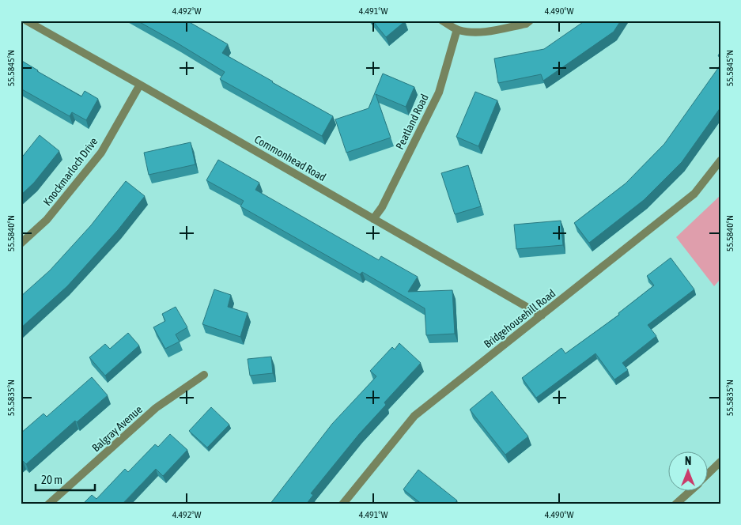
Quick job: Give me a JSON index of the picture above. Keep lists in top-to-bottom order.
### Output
{
  "streets": {
    "street": [
      "Peatland Road",
      "Commonhead Road",
      "Knockmarloch Drive",
      "Bridgehousehill Road",
      "Balgray Avenue"
    ]
  },
  "crossings": [
    ["Peatland Road", "Commonhead Road"],
    ["Commonhead Road", "Knockmarloch Drive"],
    ["Commonhead Road", "Bridgehousehill Road"]
  ],
  "scale_bar": "20 m",
  "north": "top",
  "coordinates": [
    "4.492°W",
    "4.491°W",
    "4.490°W",
    "55.5845°N",
    "55.5840°N",
    "55.5835°N"
  ]
}
